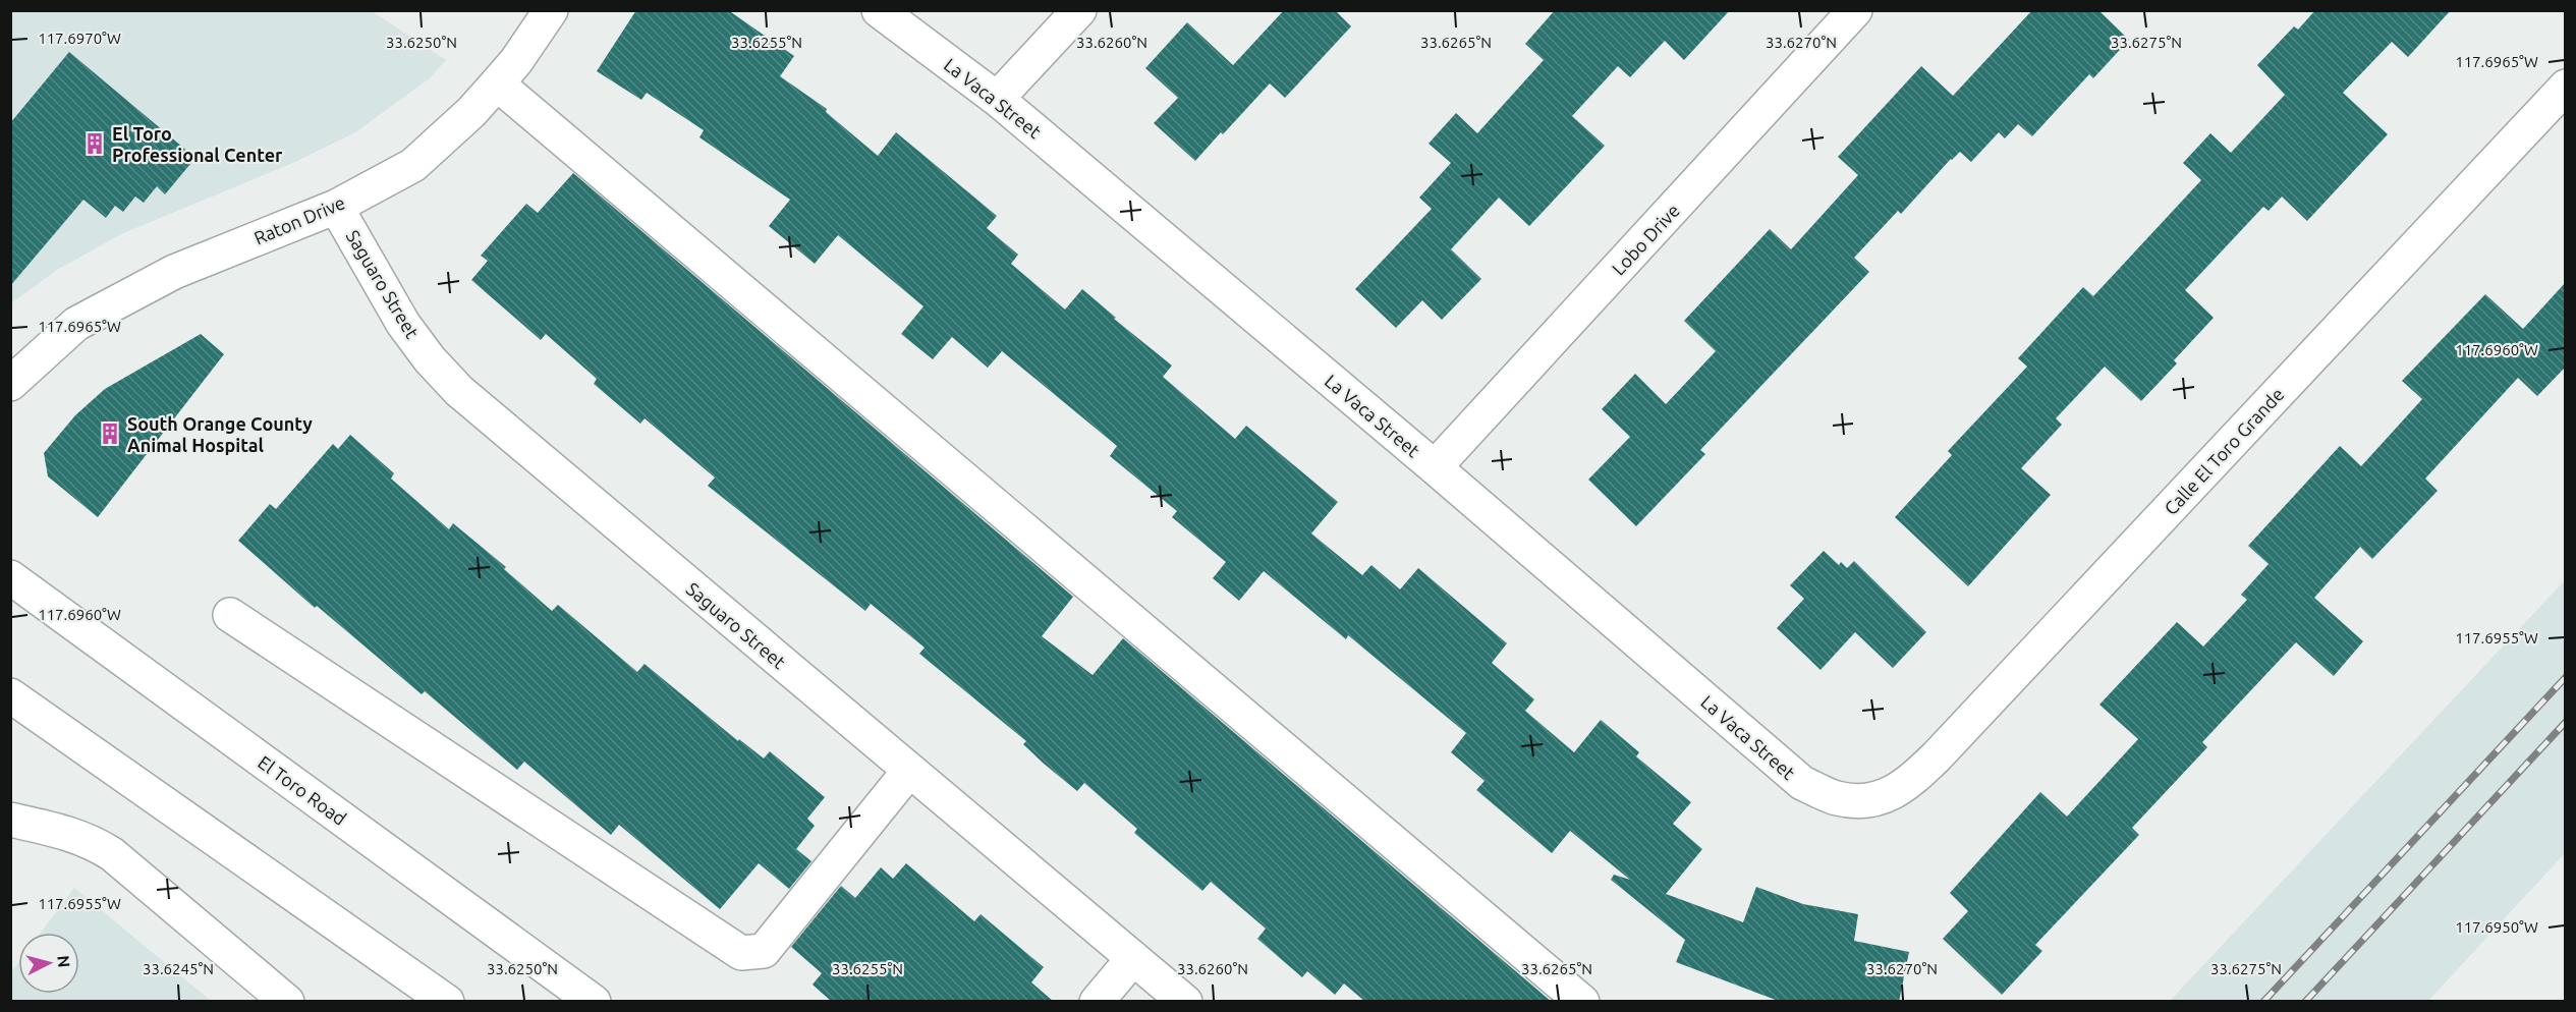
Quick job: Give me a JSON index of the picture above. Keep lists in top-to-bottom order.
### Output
{
  "streets": {
    "street": [
      "La Vaca Street",
      "Raton Drive",
      "Lobo Drive",
      "Saguaro Street",
      "Calle El Toro Grande",
      "El Toro Road"
    ]
  },
  "crossings": [
    ["La Vaca Street", "Lobo Drive"],
    ["La Vaca Street", "Calle El Toro Grande"],
    ["Raton Drive", "Saguaro Street"]
  ],
  "places": {
    "building": ["El Toro Professional Center", "South Orange County Animal Hospital"]
  },
  "north": "right",
  "coordinates": [
    "117.6970°W",
    "33.6250°N",
    "33.6255°N",
    "33.6260°N",
    "33.6265°N",
    "33.6270°N",
    "33.6275°N",
    "117.6965°W",
    "117.6960°W",
    "117.6955°W",
    "117.6950°W",
    "33.6245°N"
  ]
}
